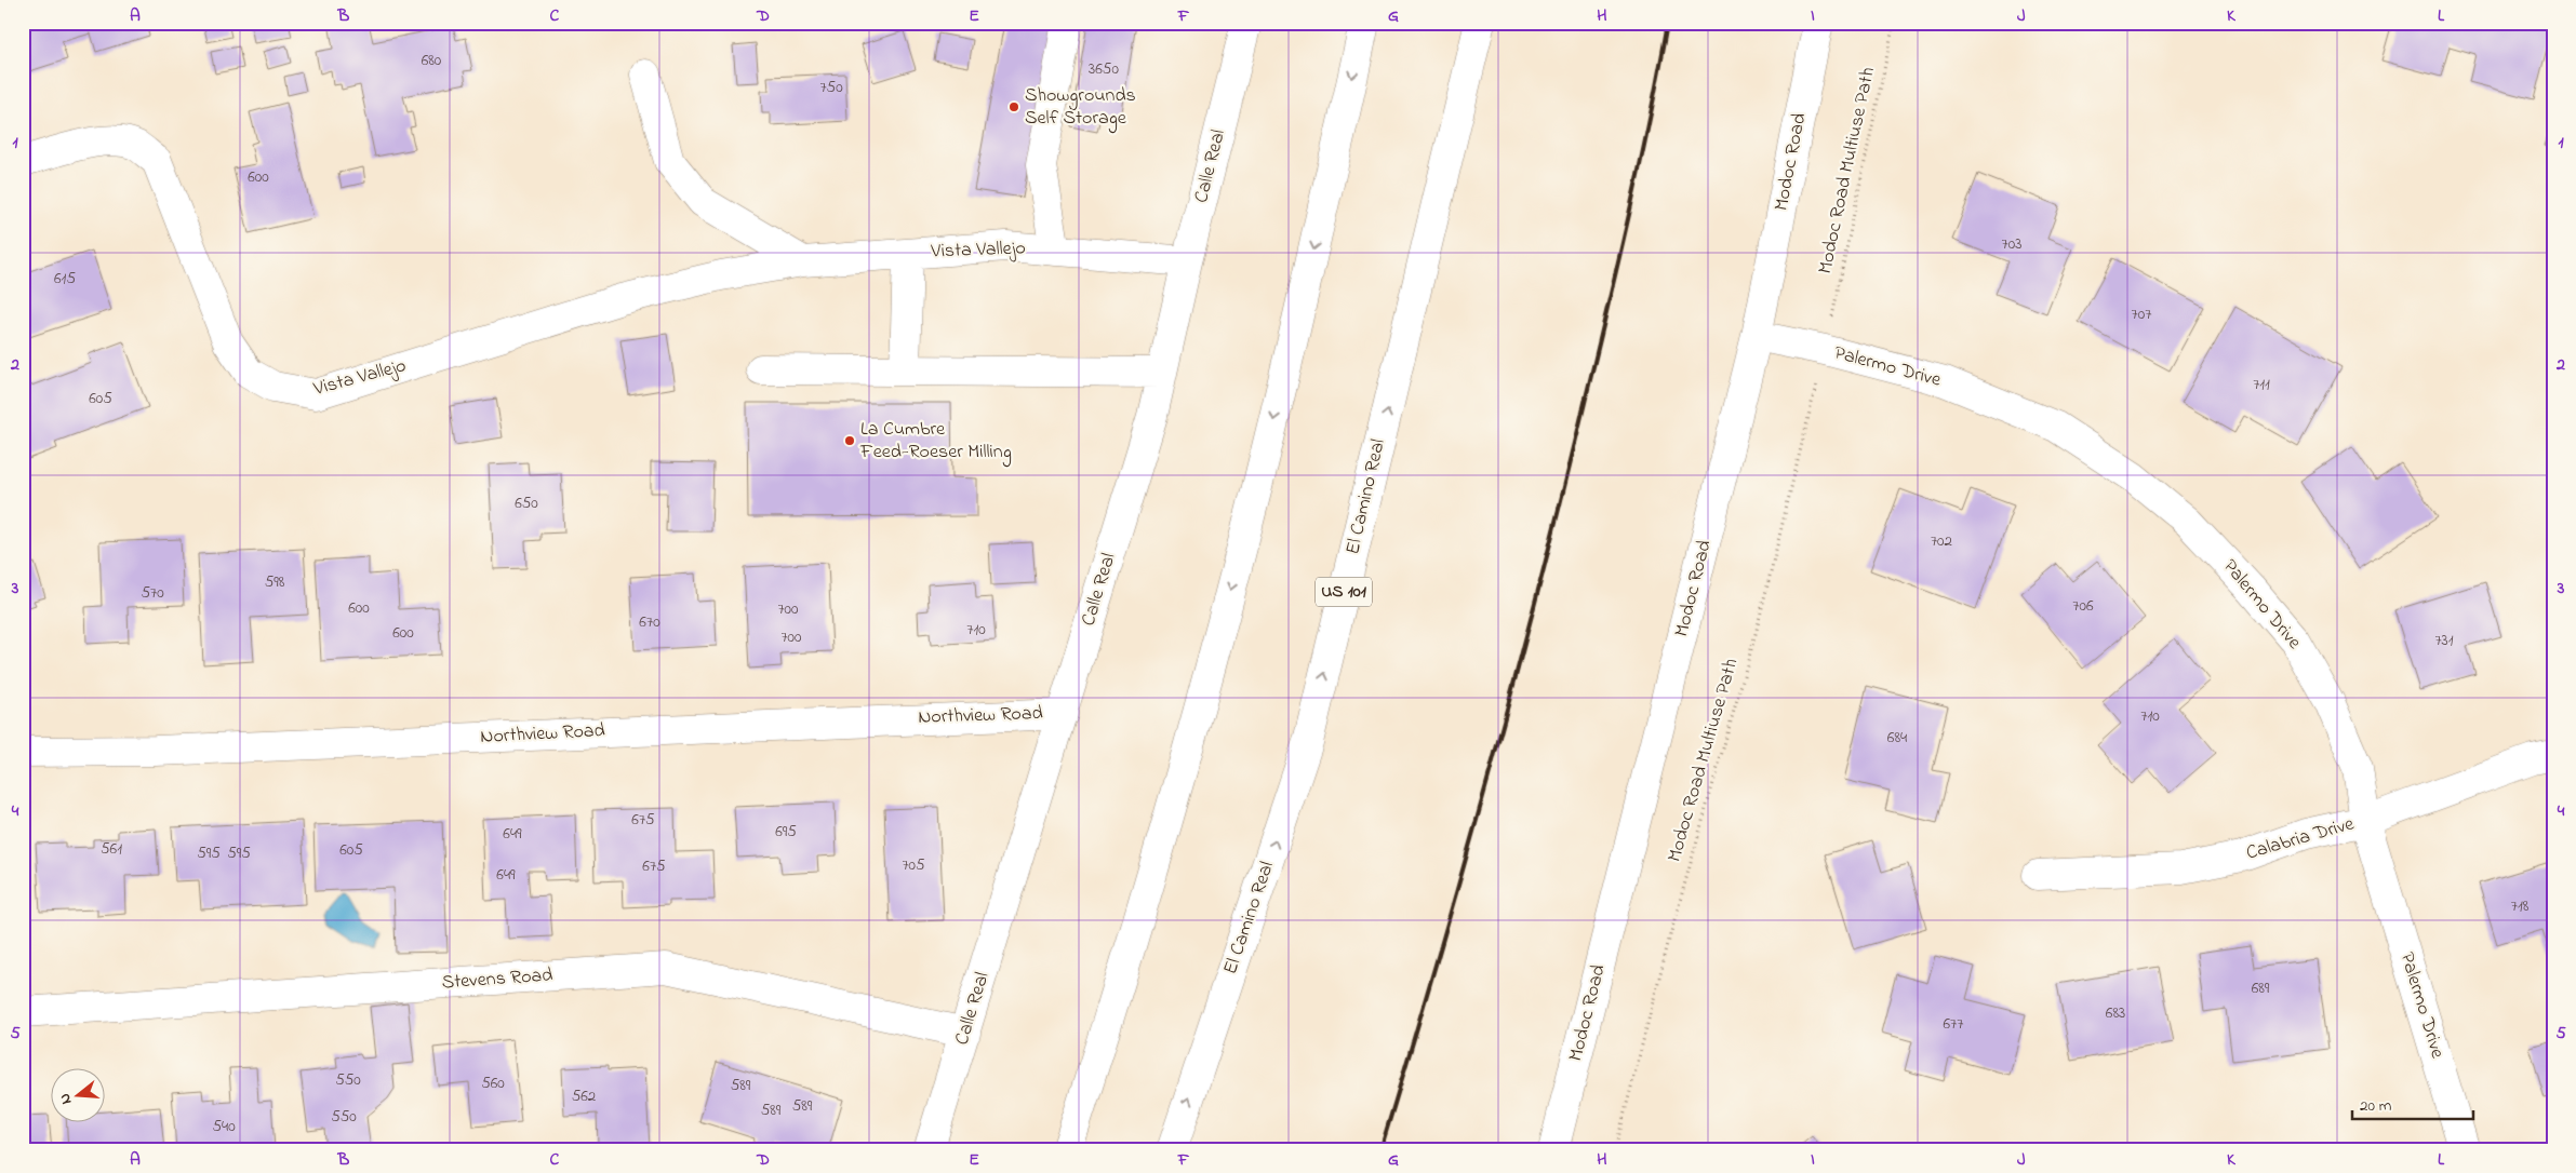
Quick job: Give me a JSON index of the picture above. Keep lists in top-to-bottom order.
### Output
{
  "streets": {
    "main road": [
      "Modoc Road",
      "Calle Real",
      "Vista Vallejo",
      "Palermo Drive",
      "El Camino Real",
      "US 101",
      "Northview Road",
      "Calabria Drive",
      "Stevens Road"
    ],
    "path": ["Modoc Road Multiuse Path"]
  },
  "crossings": [
    ["Modoc Road", "Palermo Drive"],
    ["Calle Real", "Vista Vallejo"],
    ["Calle Real", "Northview Road"],
    ["Calle Real", "Stevens Road"],
    ["Palermo Drive", "Calabria Drive"]
  ],
  "places": ["Showgrounds Self Storage", "La Cumbre Feed-Roeser Milling"],
  "house_numbers": [
    "680",
    "3650",
    "750",
    "600",
    "703",
    "615",
    "707",
    "711",
    "605",
    "650",
    "702",
    "598",
    "570",
    "706",
    "600",
    "700",
    "670",
    "710",
    "600",
    "700",
    "731",
    "710",
    "684",
    "675",
    "695",
    "649",
    "561",
    "605",
    "595",
    "595",
    "705",
    "675",
    "649",
    "718",
    "689",
    "683",
    "677",
    "550",
    "560",
    "589",
    "562",
    "589",
    "589",
    "550",
    "540"
  ],
  "scale_bar": "20 m",
  "north": "left",
  "grid": {
    "columns": [
      "A",
      "B",
      "C",
      "D",
      "E",
      "F",
      "G",
      "H",
      "I",
      "J",
      "K",
      "L"
    ],
    "rows": [
      "1",
      "2",
      "3",
      "4",
      "5"
    ]
  }
}
